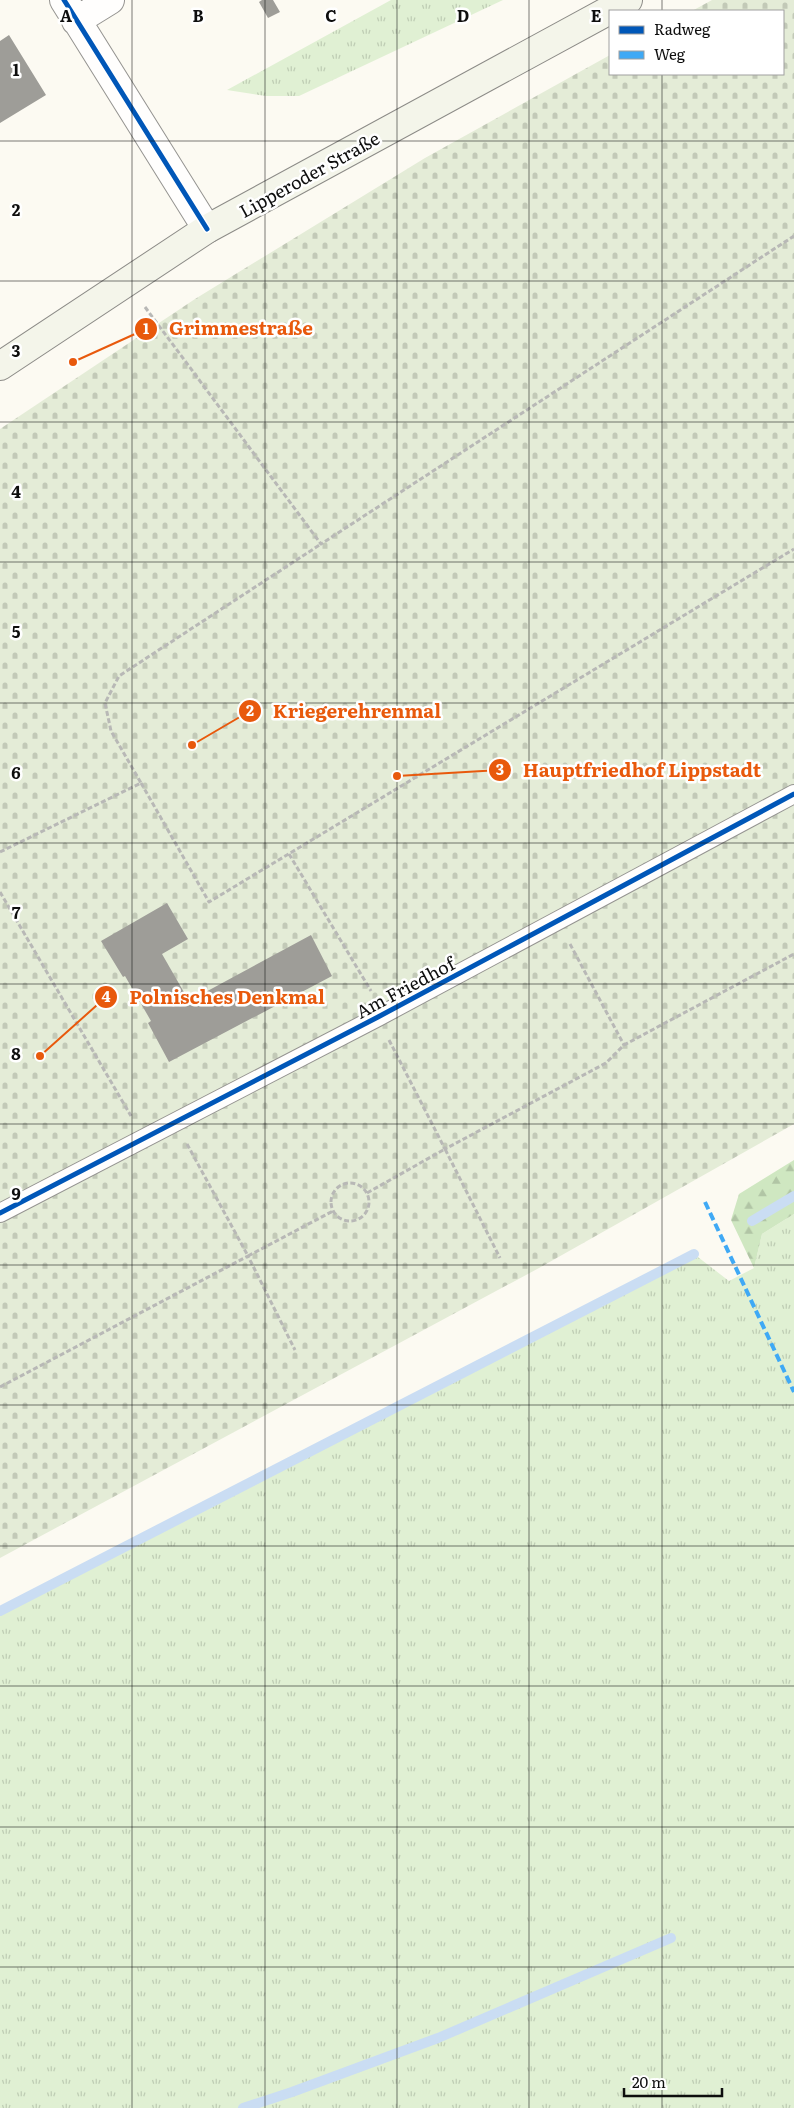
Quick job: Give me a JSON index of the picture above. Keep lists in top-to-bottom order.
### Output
{
  "streets": {
    "main road": ["Lipperoder Straße"],
    "lane": ["Am Friedhof"]
  },
  "places": [
    "Grimmestraße",
    "Kriegerehrenmal",
    "Hauptfriedhof Lippstadt",
    "Polnisches Denkmal"
  ],
  "legend": ["Radweg", "Weg"],
  "scale_bar": "20 m",
  "grid": {
    "columns": [
      "A",
      "B",
      "C",
      "D",
      "E"
    ],
    "rows": [
      "1",
      "2",
      "3",
      "4",
      "5",
      "6",
      "7",
      "8",
      "9"
    ]
  }
}
